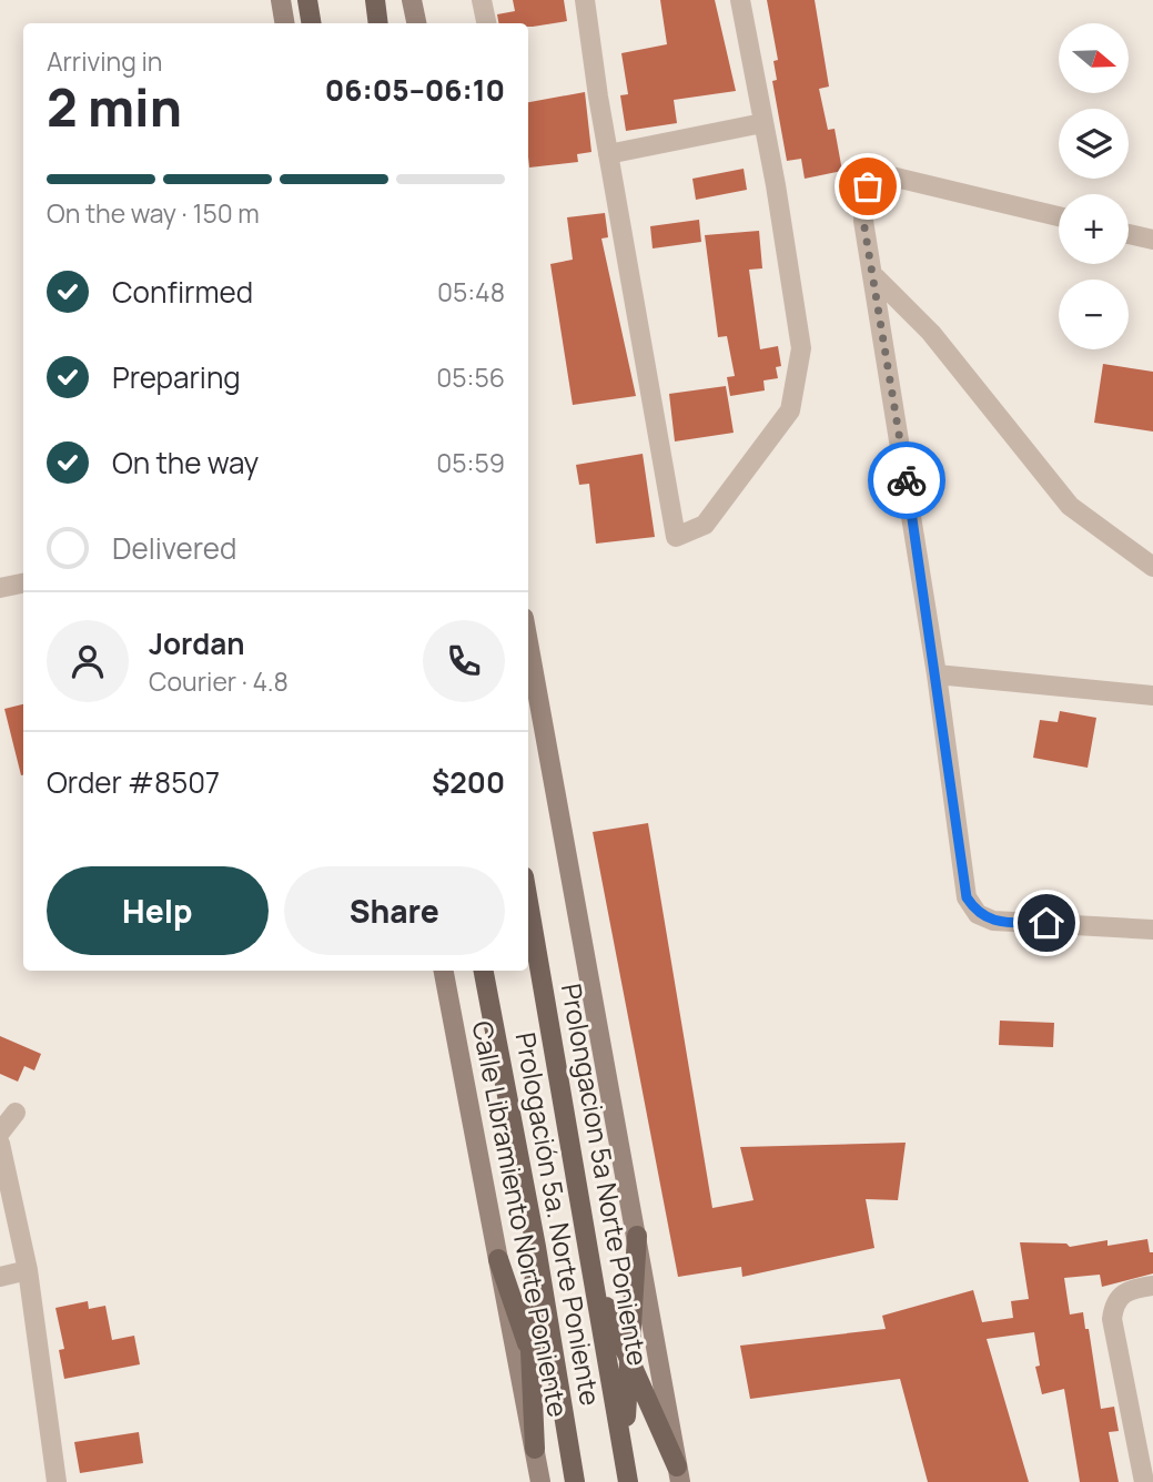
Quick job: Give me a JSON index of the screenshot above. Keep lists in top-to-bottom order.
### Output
{
  "streets": {
    "main road": ["Prolongacion 5a Norte Poniente", "Prologación 5a. Norte Poniente"],
    "street": ["Calle Libramiento Norte Poniente"]
  },
  "north": "right",
  "page": {
    "map_buttons": ["+", "−"],
    "heading": ["2 min", "Arriving in", "06:05–06:10"],
    "panel": [
      "Jordan",
      "Courier · 4.8",
      "Order #8507",
      "$200"
    ],
    "bar": "On the way · 150 m",
    "list": [
      ["Confirmed", "05:48"],
      ["Preparing", "05:56"],
      ["On the way", "05:59"],
      "Delivered"
    ],
    "buttons": ["Help", "Share"]
  }
}
